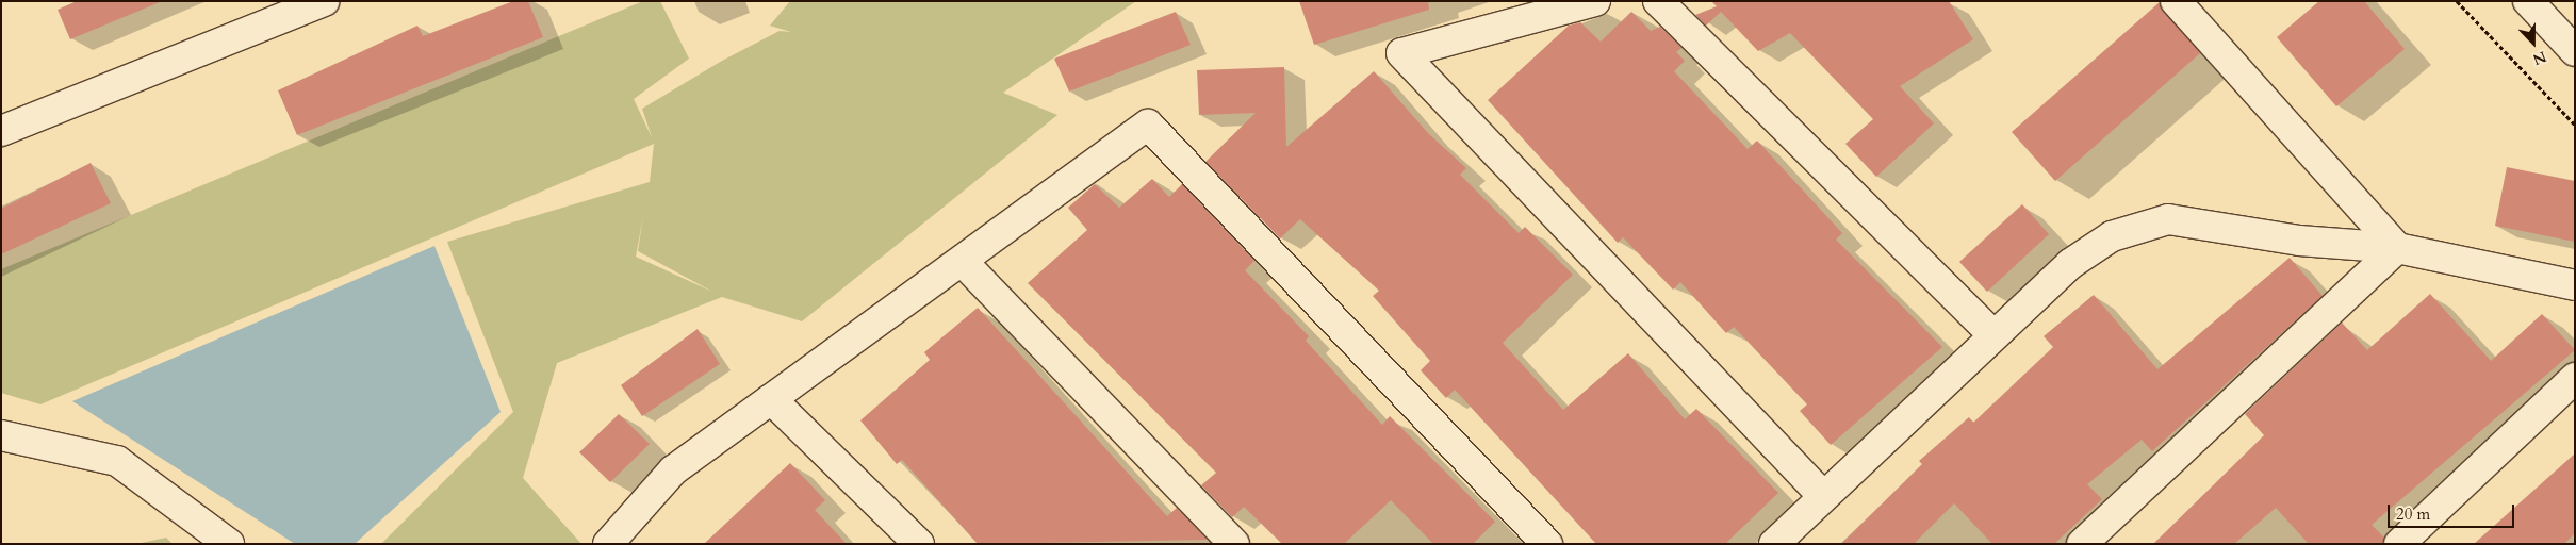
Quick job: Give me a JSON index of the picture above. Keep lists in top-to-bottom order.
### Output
{
  "scale_bar": "20 m",
  "north": "bottom"
}
